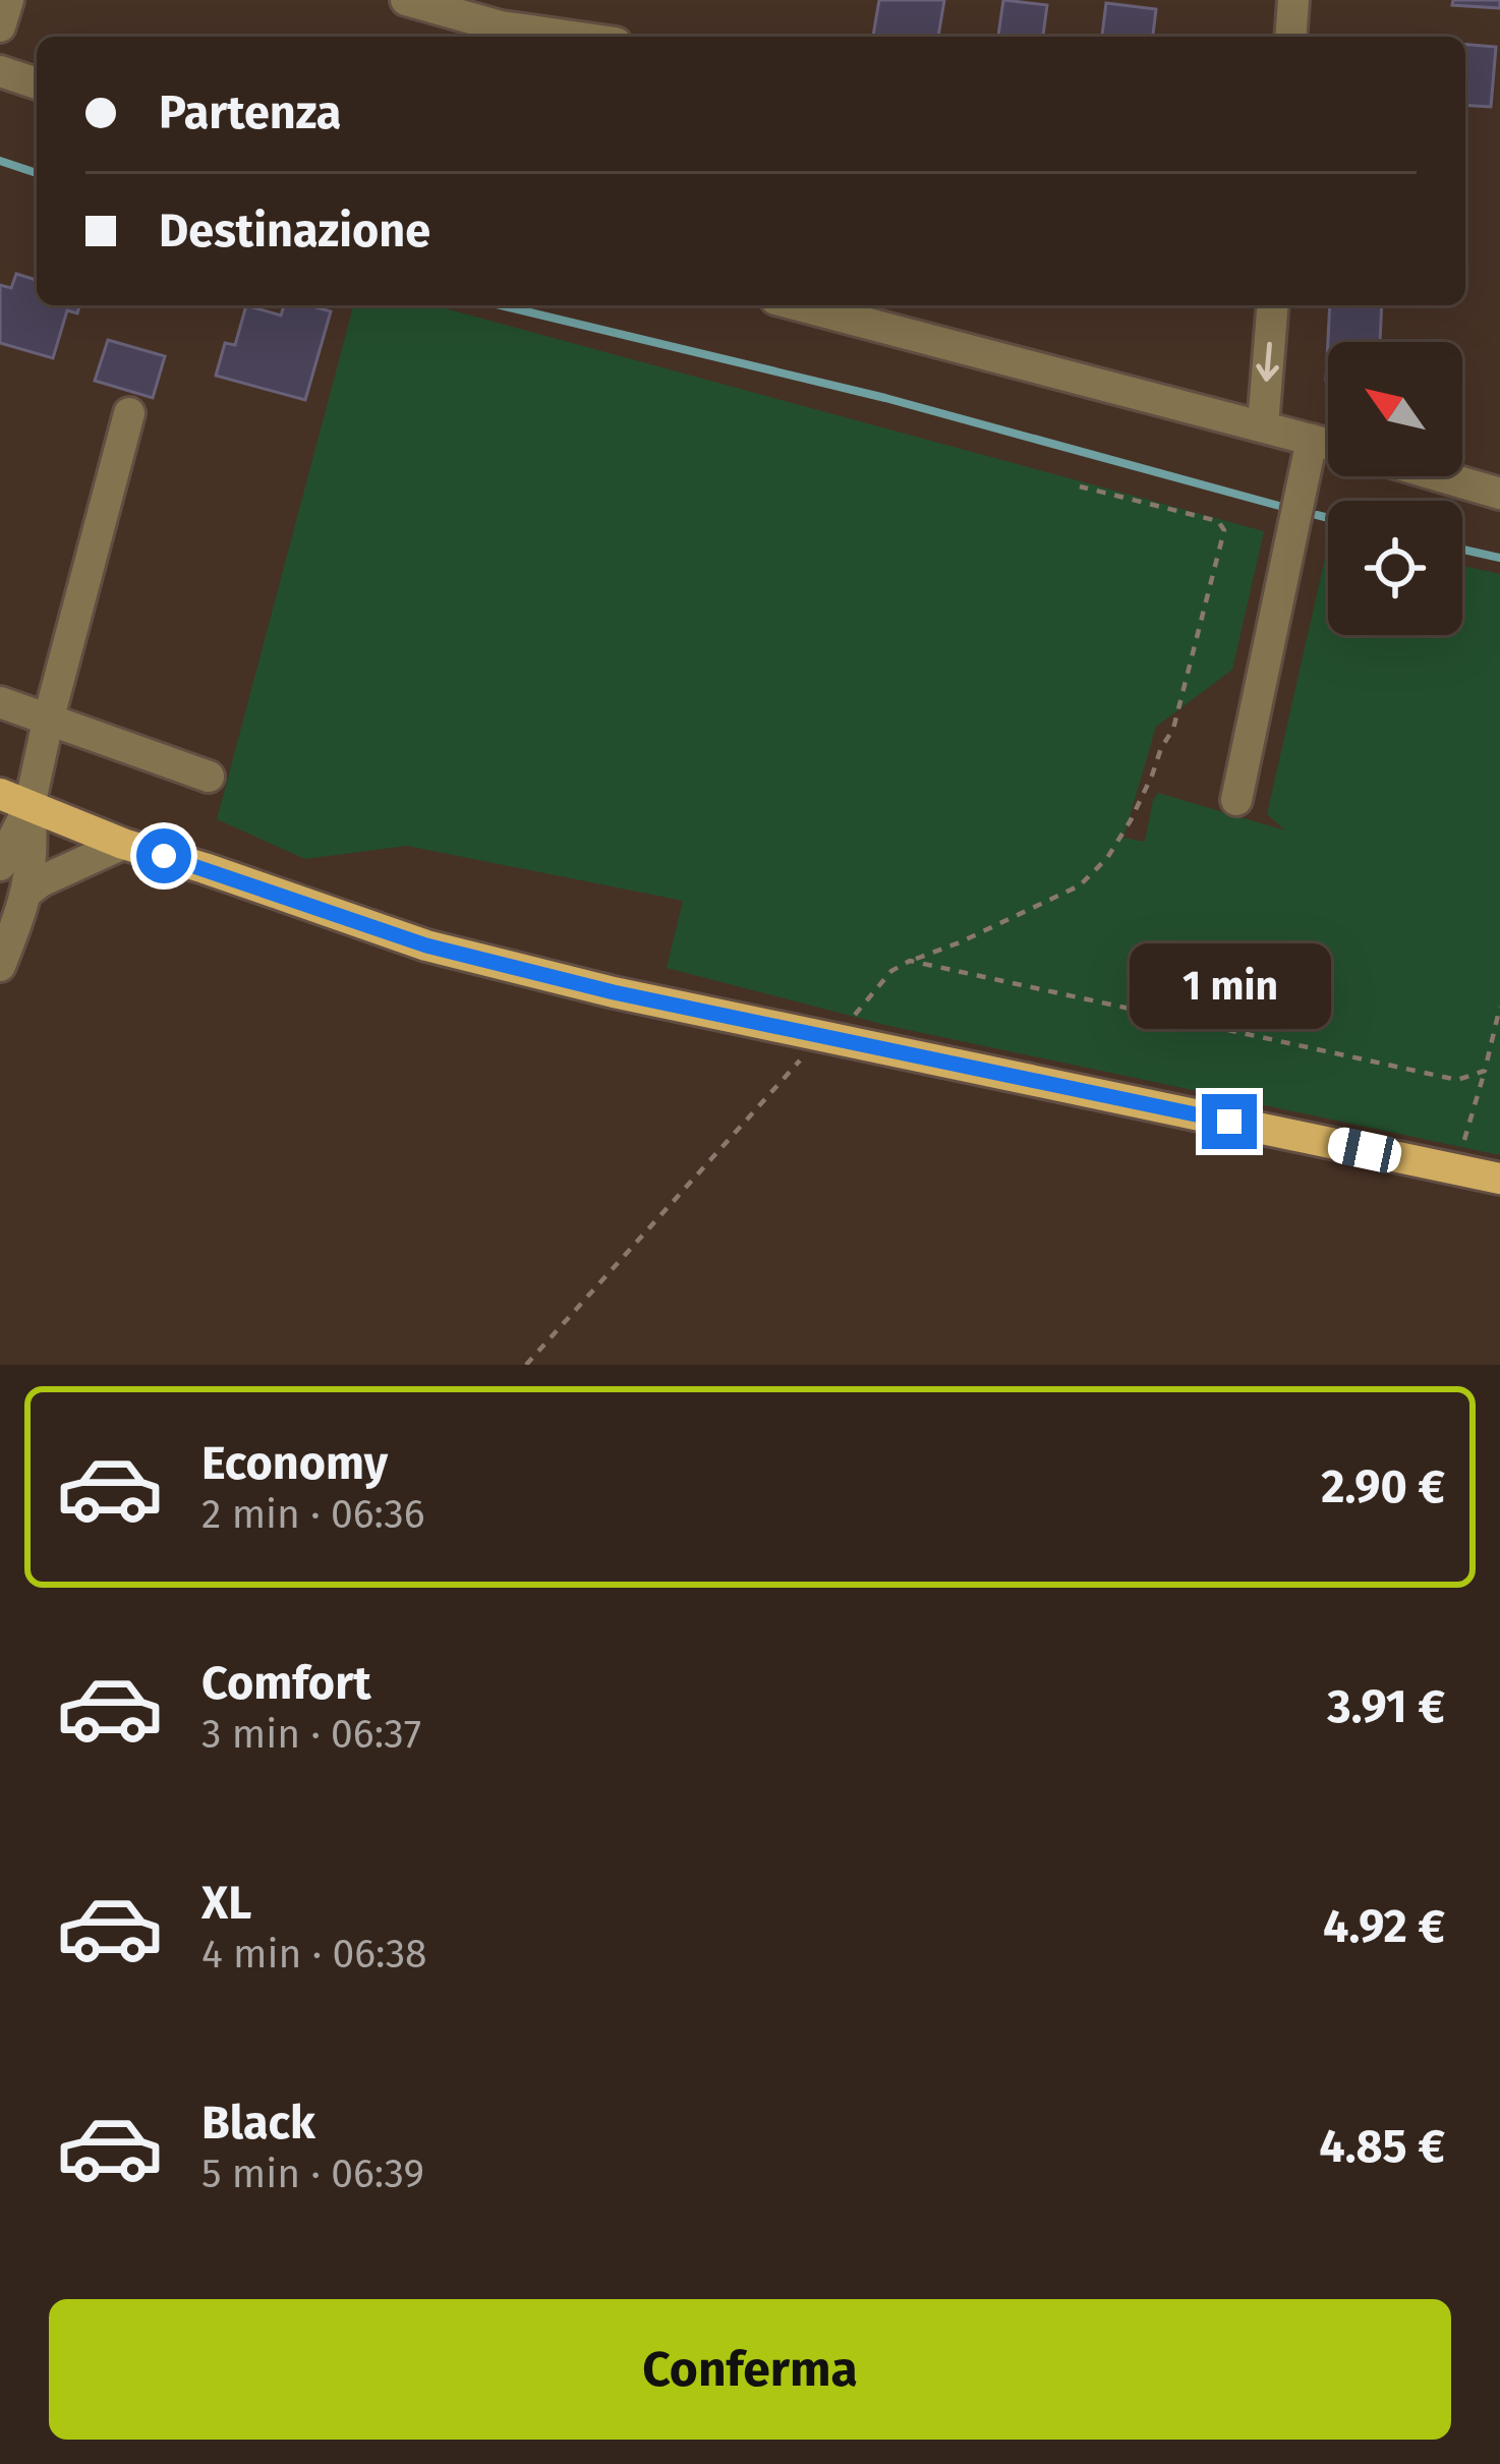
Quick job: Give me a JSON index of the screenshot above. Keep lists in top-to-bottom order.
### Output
{
  "north": "top left",
  "page": {
    "banner": ["Partenza", "Destinazione"],
    "bubble": "1 min",
    "list": [
      {
        "name": "Economy",
        "note": "2 min · 06:36",
        "value": "2.90 €"
      },
      {
        "name": "Comfort",
        "note": "3 min · 06:37",
        "value": "3.91 €"
      },
      {
        "name": "XL",
        "note": "4 min · 06:38",
        "value": "4.92 €"
      },
      {
        "name": "Black",
        "note": "5 min · 06:39",
        "value": "4.85 €"
      }
    ],
    "buttons": "Conferma"
  }
}
